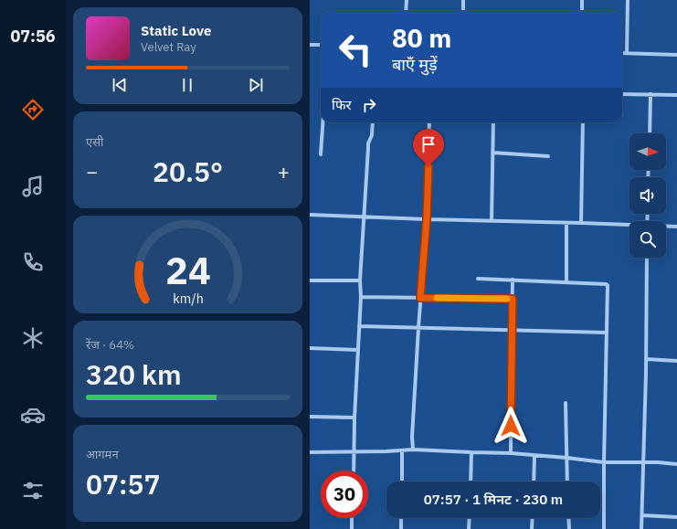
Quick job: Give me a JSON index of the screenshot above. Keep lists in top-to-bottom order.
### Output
{
  "north": "right",
  "page": {
    "tabs": "07:56",
    "turn": ["80 m", "बाएँ मुड़ें"],
    "song": ["Static Love", "Velvet Ray"],
    "then": "फिर",
    "tile": [
      "एसी",
      ["रेंज · 64%", "320 km"],
      ["आगमन", "07:57"]
    ],
    "heat": ["−", "20.5°", "+"],
    "limit": "30",
    "trip": "07:57 · 1 मिनट · 230 m",
    "gauge": ["24", "km/h"]
  }
}
